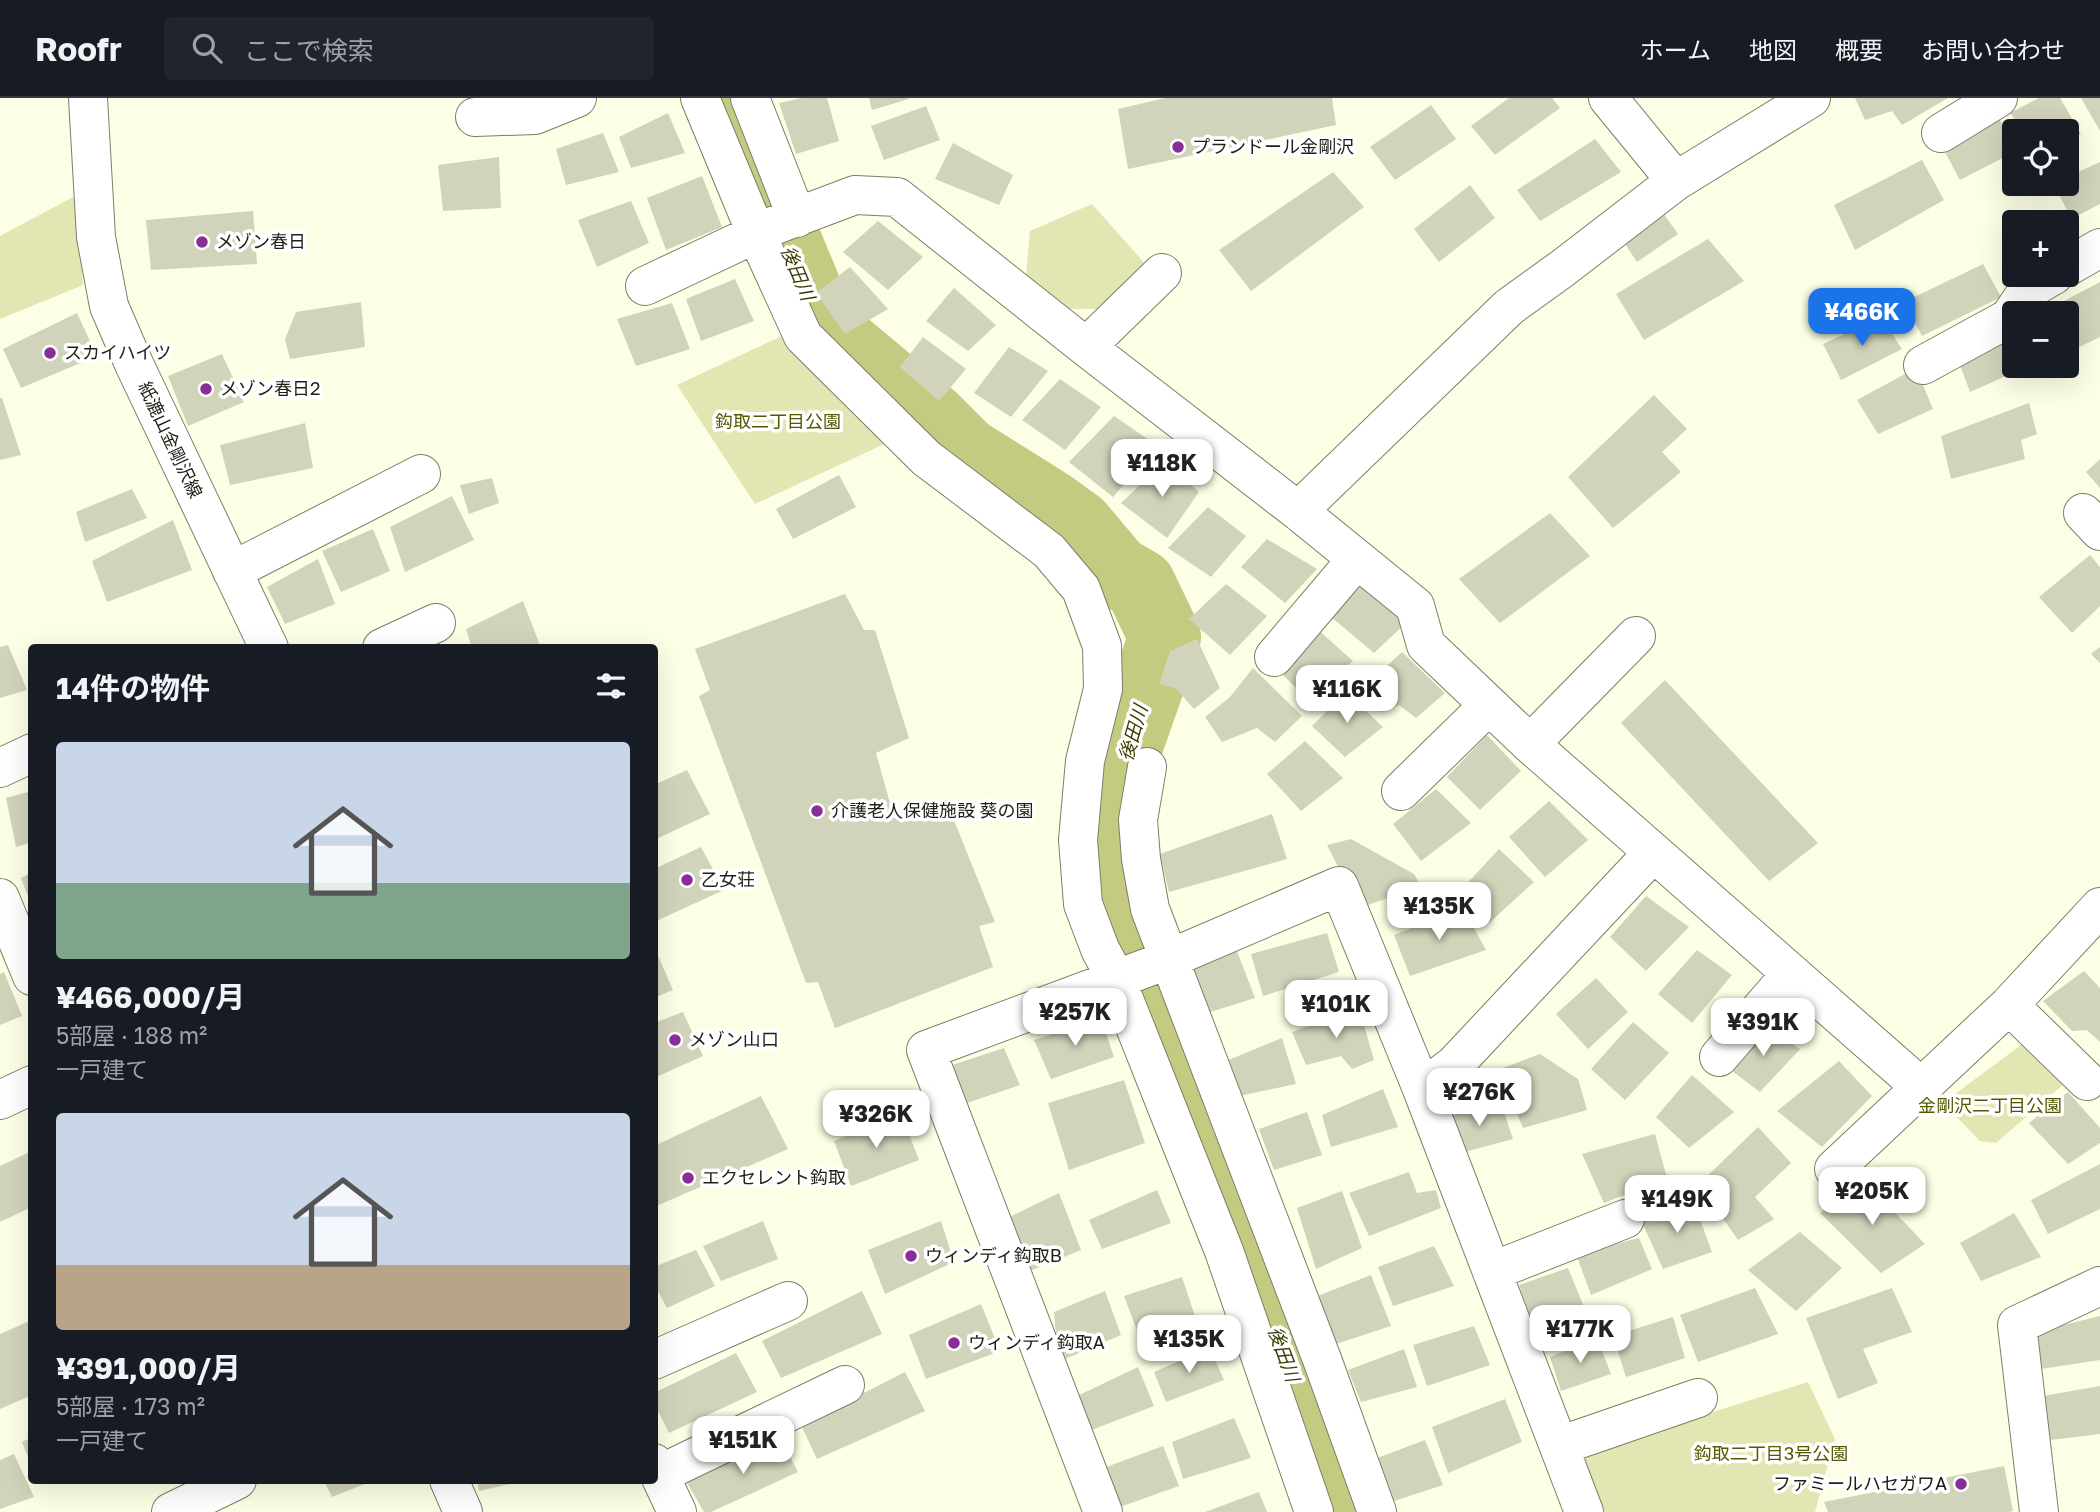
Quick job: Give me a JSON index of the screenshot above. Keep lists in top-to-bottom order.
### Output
{
  "streets": {
    "street": ["紙漉山金剛沢線"]
  },
  "water": ["後田川"],
  "parks": ["鈎取二丁目公園", "金剛沢二丁目公園", "鈎取二丁目3号公園"],
  "places": [
    "プランドール金剛沢",
    "メゾン春日",
    "スカイハイツ",
    "メゾン春日2",
    "介護老人保健施設 葵の園",
    "乙女荘",
    "メゾン山口",
    "エクセレント鈎取",
    "ウィンディ鈎取B",
    "ウィンディ鈎取A",
    "ファミールハセガワA"
  ],
  "page": {
    "header": "Roofr",
    "search": "ここで検索",
    "nav": [
      "ホーム",
      "地図",
      "概要",
      "お問い合わせ"
    ],
    "map_buttons": ["+", "−"],
    "price": [
      "¥466K",
      "¥118K",
      "¥116K",
      "¥135K",
      "¥101K",
      "¥257K",
      "¥391K",
      "¥276K",
      "¥326K",
      "¥205K",
      "¥149K",
      "¥177K",
      "¥135K",
      "¥151K"
    ],
    "heading": "14件の物件",
    "list": [
      {
        "name": "¥466,000/月",
        "note": "5部屋 · 188 m² · 一戸建て"
      },
      {
        "name": "¥391,000/月",
        "note": "5部屋 · 173 m² · 一戸建て"
      }
    ]
  }
}
